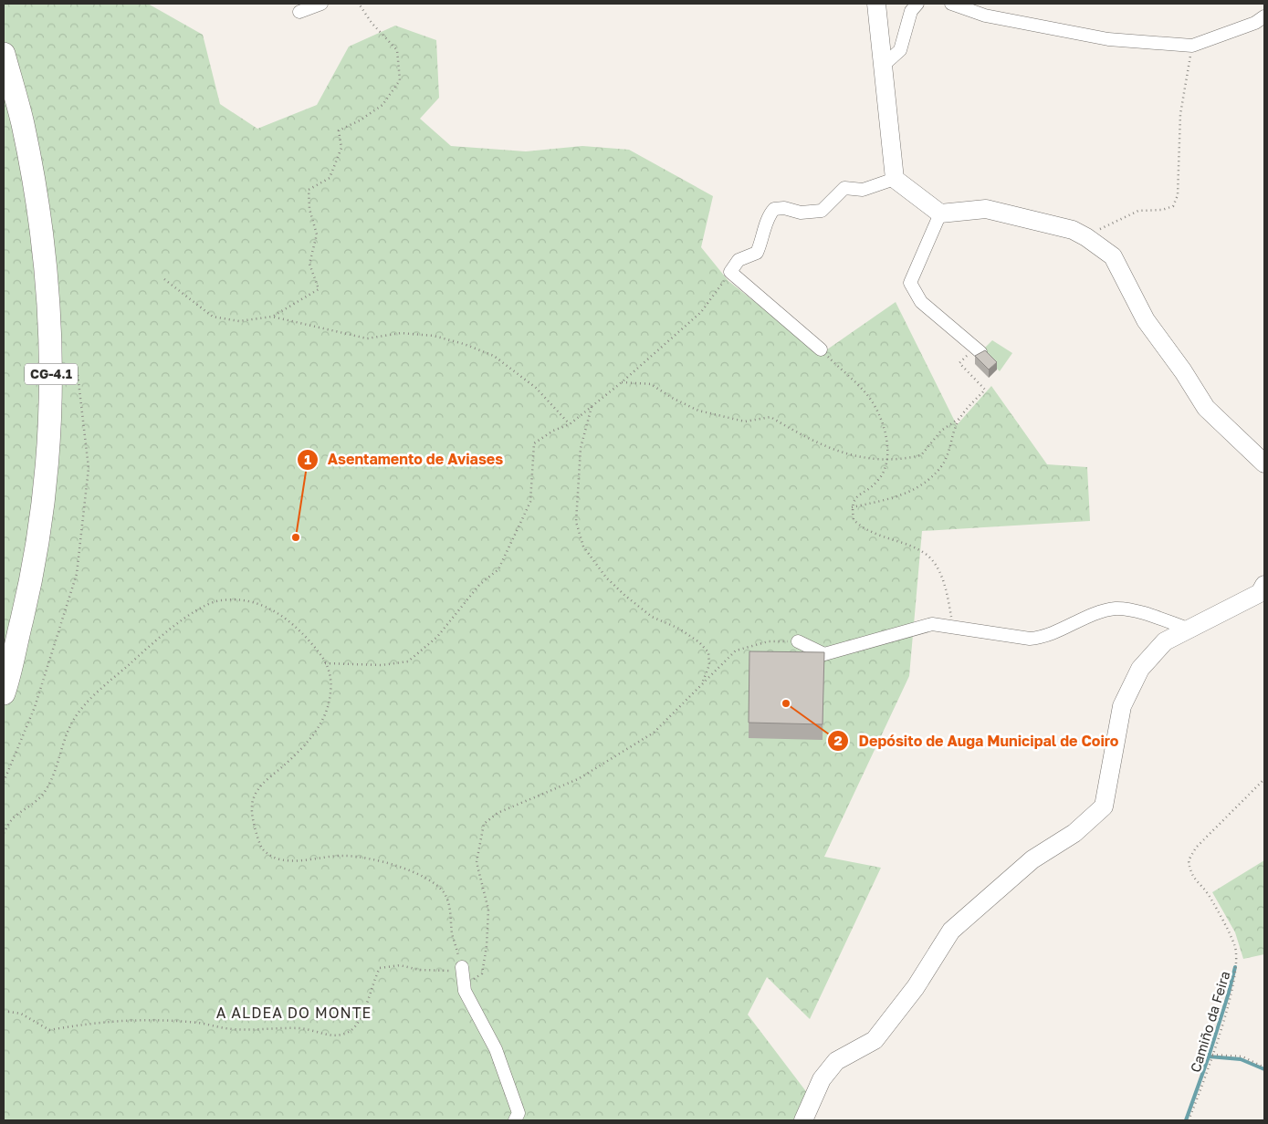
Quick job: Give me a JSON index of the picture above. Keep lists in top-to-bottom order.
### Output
{
  "streets": {
    "highway": ["CG-4.1"],
    "path": ["Camiño da Feira"]
  },
  "districts": ["A ALDEA DO MONTE"],
  "places": ["Asentamento de Aviases", "Depósito de Auga Municipal de Coiro"]
}
